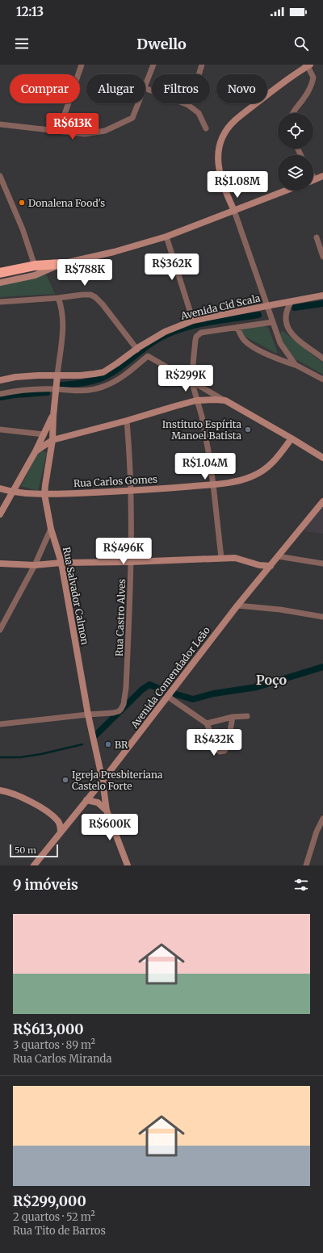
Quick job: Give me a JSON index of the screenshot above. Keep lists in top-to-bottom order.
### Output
{
  "streets": {
    "street": [
      "Avenida Cid Scala",
      "Rua Carlos Gomes",
      "Rua Salvador Calmon",
      "Rua Castro Alves",
      "Avenida Comendador Leão"
    ]
  },
  "crossings": [
    ["Avenida Cid Scala", "Rua Salvador Calmon"],
    ["Rua Carlos Gomes", "Rua Salvador Calmon"],
    ["Rua Carlos Gomes", "Rua Castro Alves"],
    ["Rua Salvador Calmon", "Rua Castro Alves"],
    ["Rua Salvador Calmon", "Avenida Comendador Leão"]
  ],
  "districts": ["Poço"],
  "places": [
    "Donalena Food's",
    "Instituto Espírita Manoel Batista",
    "BR",
    "Igreja Presbiteriana Castelo Forte"
  ],
  "scale_bar": "50 m",
  "page": {
    "status": "12:13",
    "header": "Dwello",
    "chip": [
      "Comprar",
      "Alugar",
      "Filtros",
      "Novo"
    ],
    "price": [
      "R$613K",
      "R$1.08M",
      "R$362K",
      "R$788K",
      "R$299K",
      "R$1.04M",
      "R$496K",
      "R$432K",
      "R$600K"
    ],
    "scale": "50 m",
    "heading": "9 imóveis",
    "list": [
      {
        "name": "R$613,000",
        "note": "3 quartos · 89 m² · Rua Carlos Miranda"
      },
      {
        "name": "R$299,000",
        "note": "2 quartos · 52 m² · Rua Tito de Barros"
      }
    ]
  }
}
